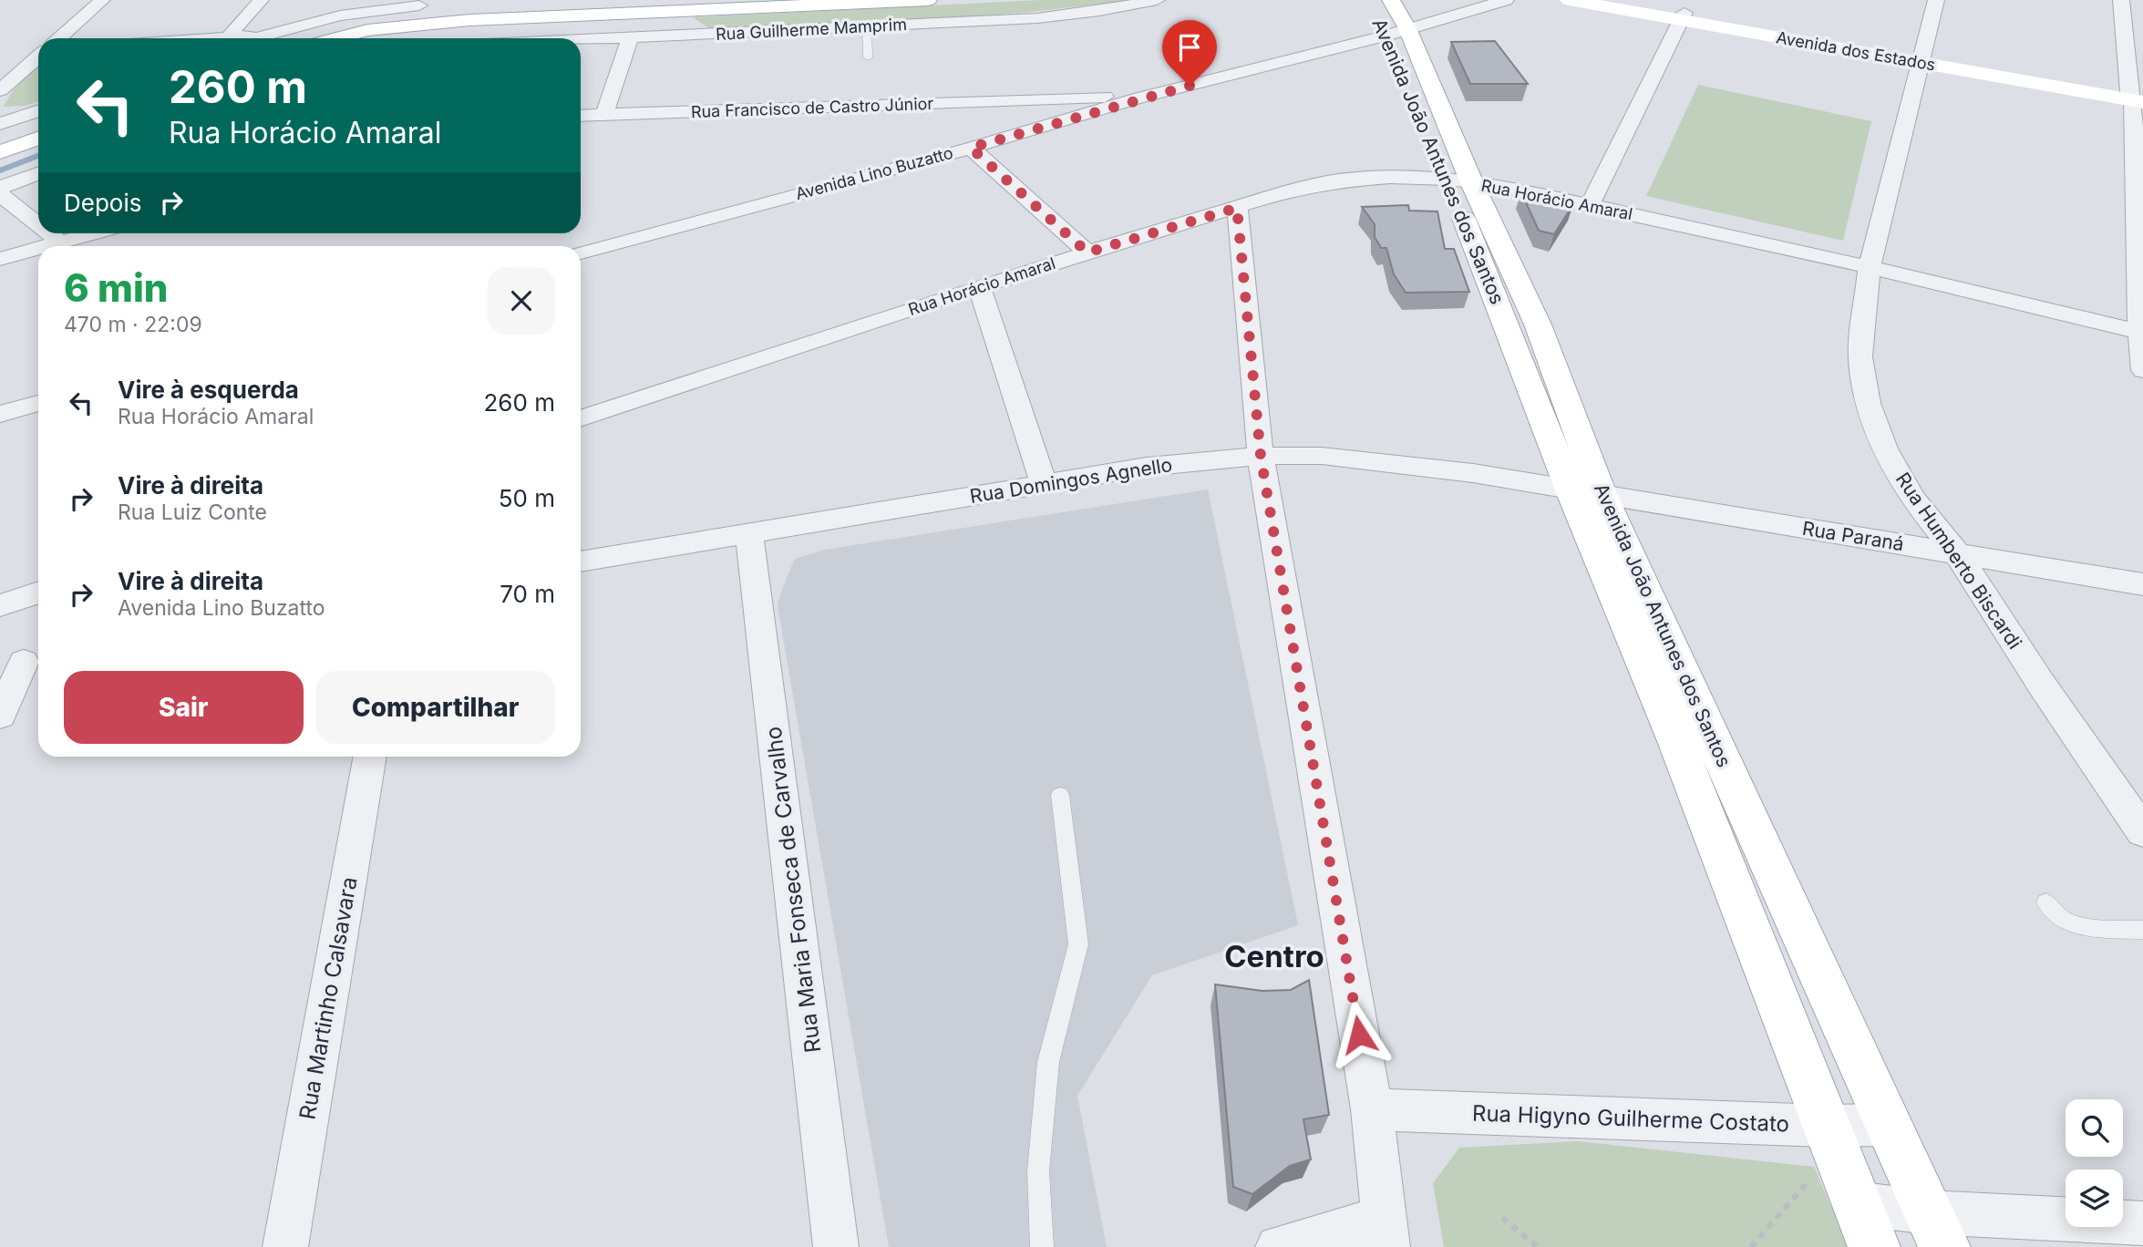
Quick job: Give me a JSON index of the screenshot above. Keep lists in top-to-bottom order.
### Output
{
  "streets": {
    "main road": ["Avenida dos Estados", "Avenida João Antunes dos Santos"],
    "street": [
      "Rua Guilherme Mamprim",
      "Rua Francisco de Castro Júnior",
      "Avenida Lino Buzatto",
      "Rua Horácio Amaral",
      "Rua Domingos Agnello",
      "Rua Paraná",
      "Rua Humberto Biscardi",
      "Rua Maria Fonseca de Carvalho",
      "Rua Martinho Calsavara",
      "Rua Higyno Guilherme Costato"
    ]
  },
  "crossings": [
    ["Avenida dos Estados", "Rua Humberto Biscardi"],
    ["Rua Francisco de Castro Júnior", "Avenida Lino Buzatto"],
    ["Avenida João Antunes dos Santos", "Avenida Lino Buzatto"],
    ["Avenida João Antunes dos Santos", "Rua Horácio Amaral"],
    ["Avenida João Antunes dos Santos", "Rua Domingos Agnello"],
    ["Avenida João Antunes dos Santos", "Rua Paraná"],
    ["Avenida João Antunes dos Santos", "Rua Higyno Guilherme Costato"],
    ["Rua Horácio Amaral", "Rua Humberto Biscardi"],
    ["Rua Domingos Agnello", "Rua Paraná"],
    ["Rua Domingos Agnello", "Rua Maria Fonseca de Carvalho"],
    ["Rua Paraná", "Rua Humberto Biscardi"]
  ],
  "districts": ["Centro"],
  "page": {
    "turn": ["260 m", "Rua Horácio Amaral"],
    "then": "Depois",
    "heading": ["6 min", "470 m · 22:09"],
    "list": [
      {
        "name": "Vire à esquerda",
        "note": "Rua Horácio Amaral",
        "value": "260 m"
      },
      {
        "name": "Vire à direita",
        "note": "Rua Luiz Conte",
        "value": "50 m"
      },
      {
        "name": "Vire à direita",
        "note": "Avenida Lino Buzatto",
        "value": "70 m"
      }
    ],
    "buttons": ["Sair", "Compartilhar"]
  }
}
